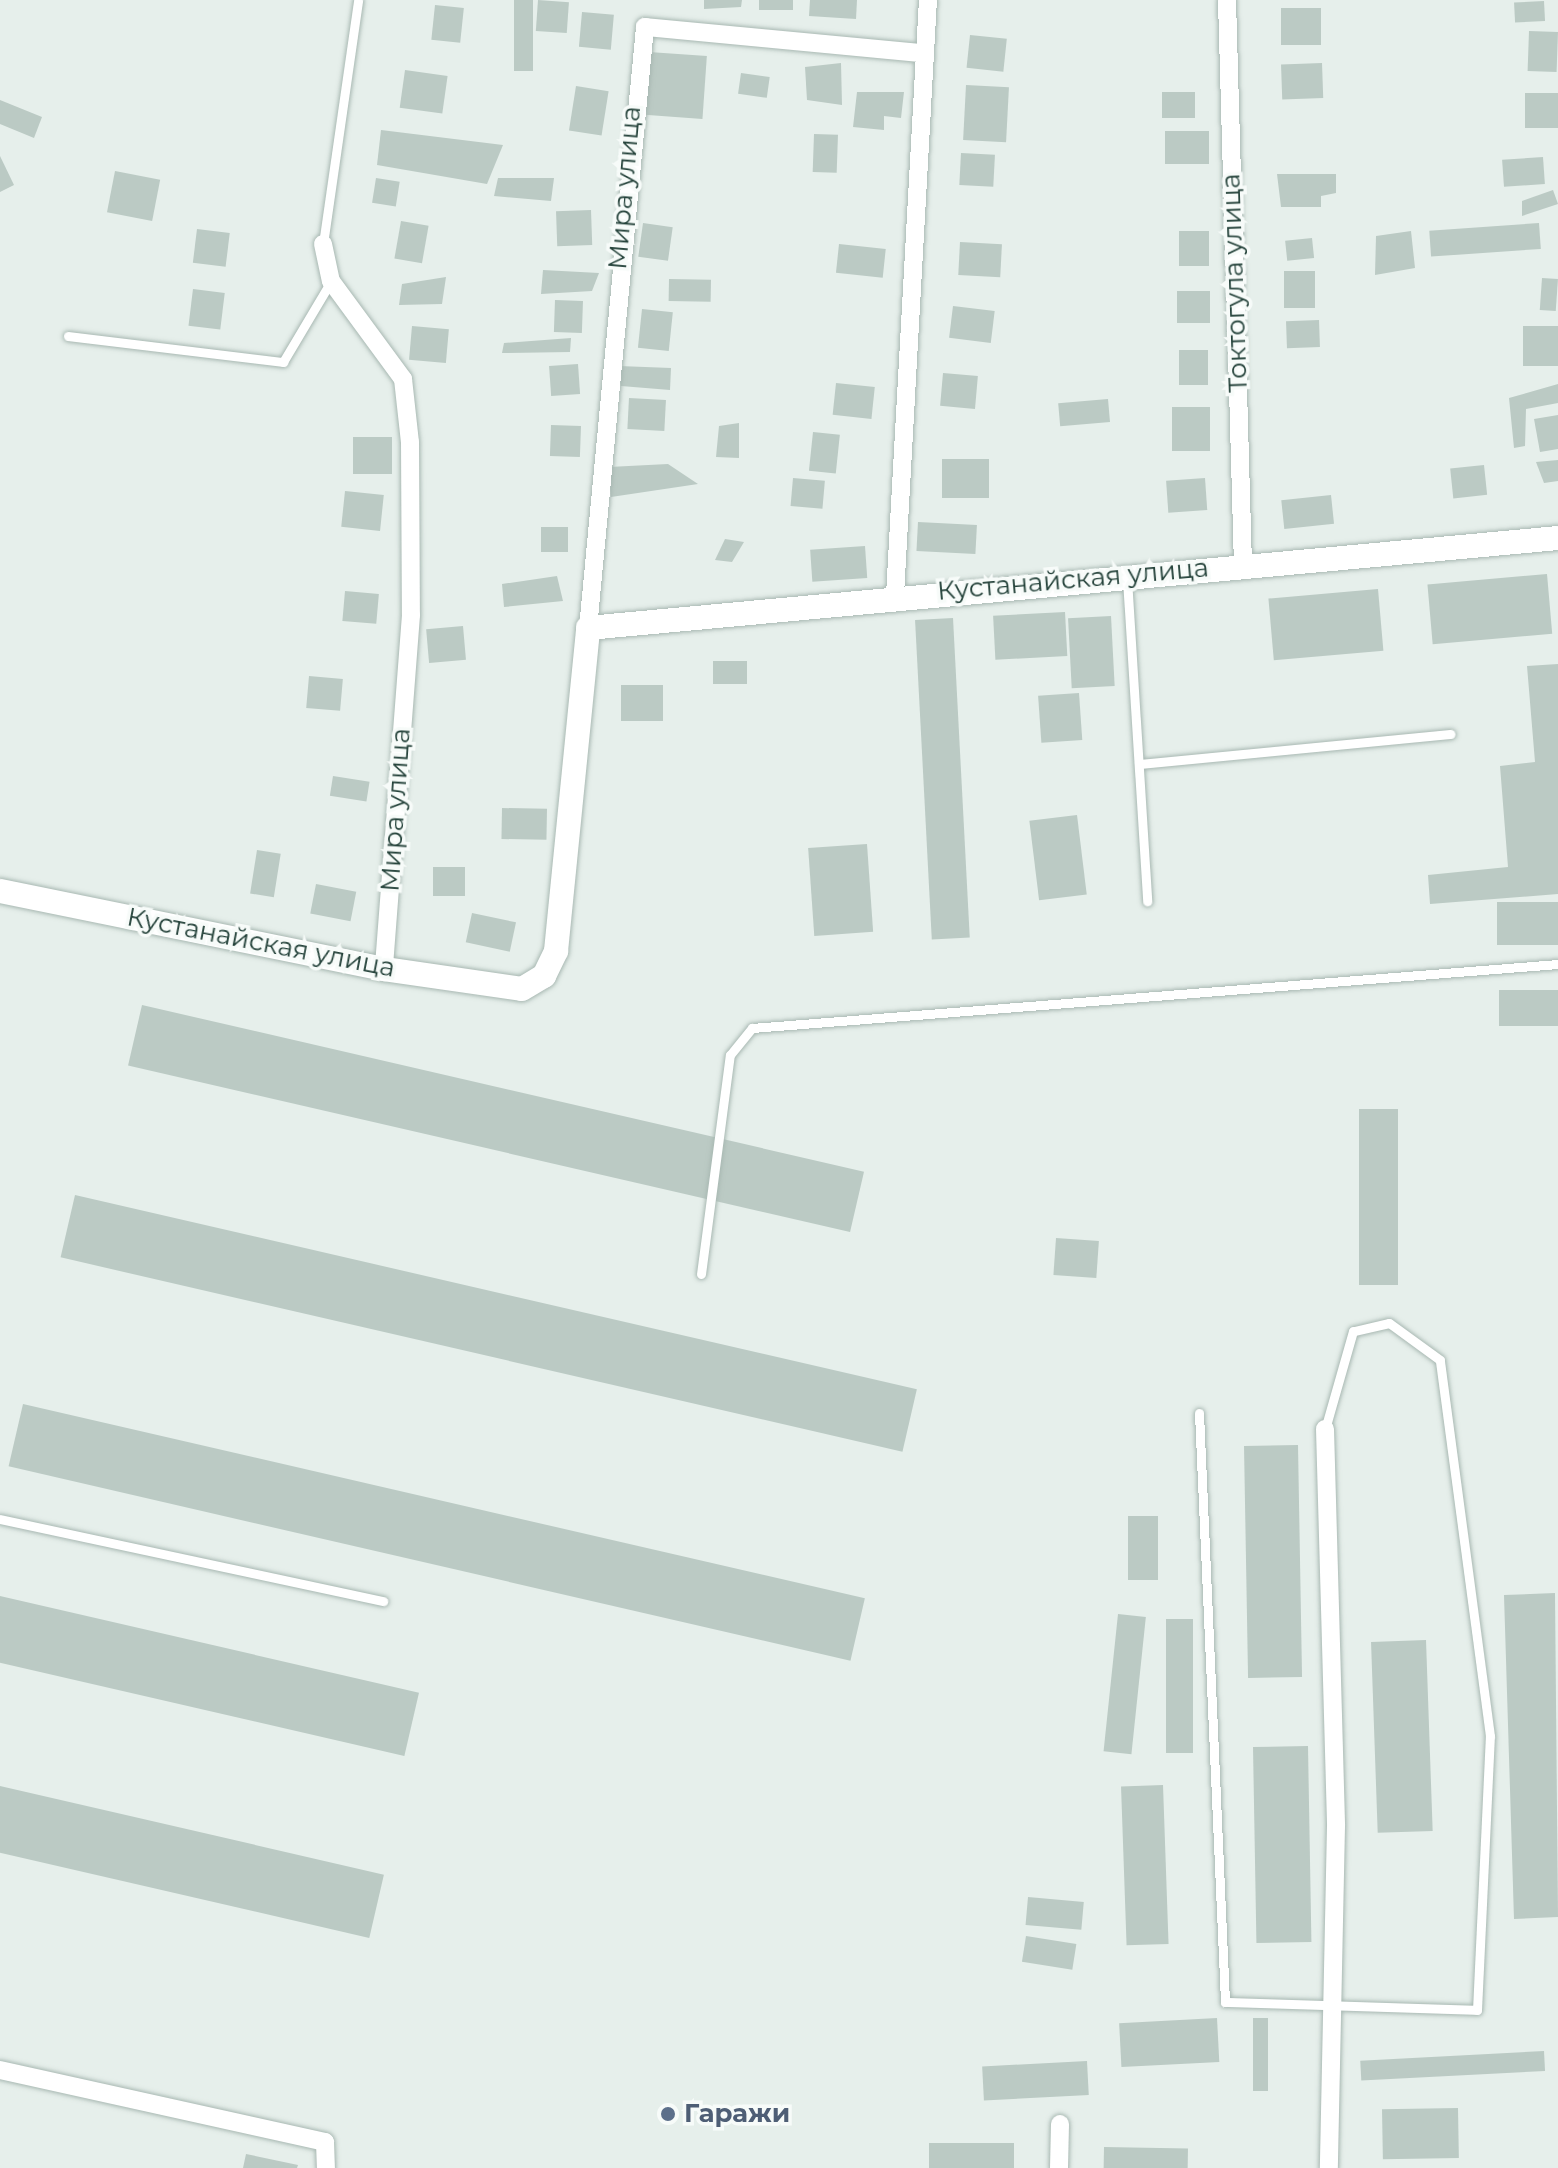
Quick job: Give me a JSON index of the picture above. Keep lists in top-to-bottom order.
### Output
{
  "streets": {
    "street": ["Мира улица", "Токтогула улица", "Кустанайская улица"]
  },
  "crossings": [
    ["Мира улица", "Кустанайская улица"],
    ["Токтогула улица", "Кустанайская улица"]
  ],
  "places": ["Гаражи"]
}
